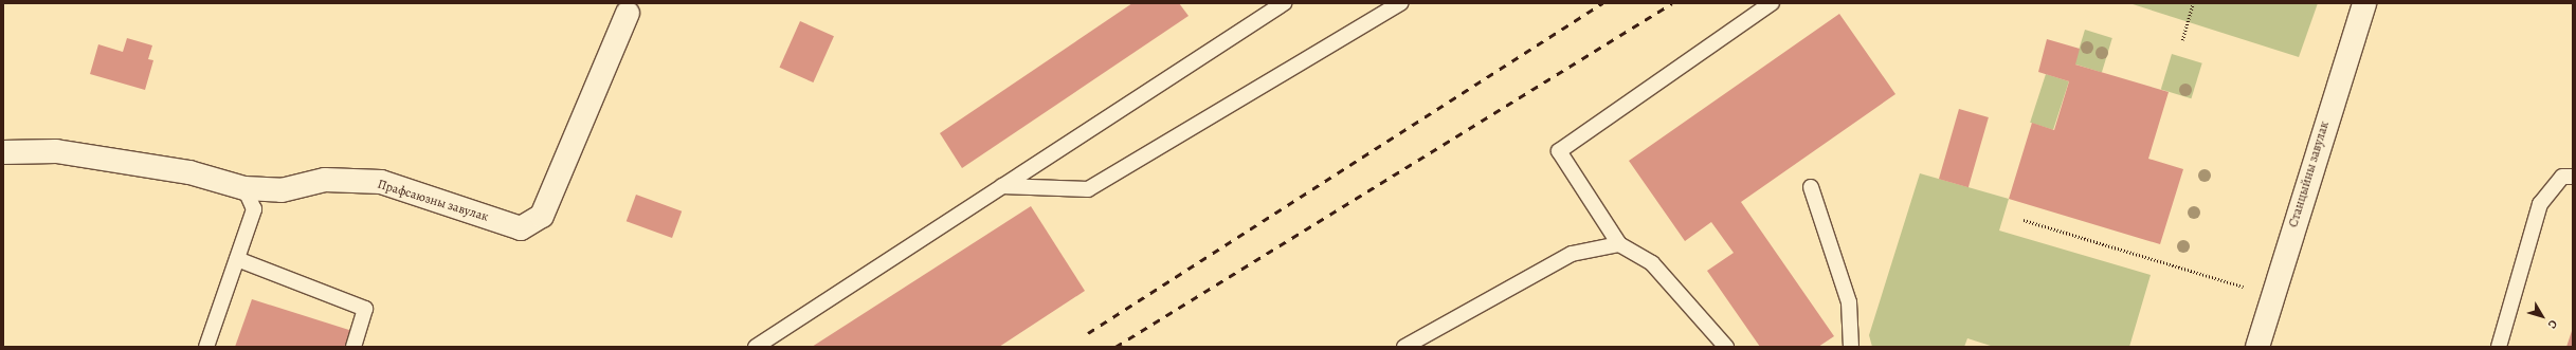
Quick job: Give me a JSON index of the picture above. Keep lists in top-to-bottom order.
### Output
{
  "streets": {
    "street": ["Станцыйны завулак", "Прафсаюзны завулак"]
  },
  "north": "bottom right"
}
